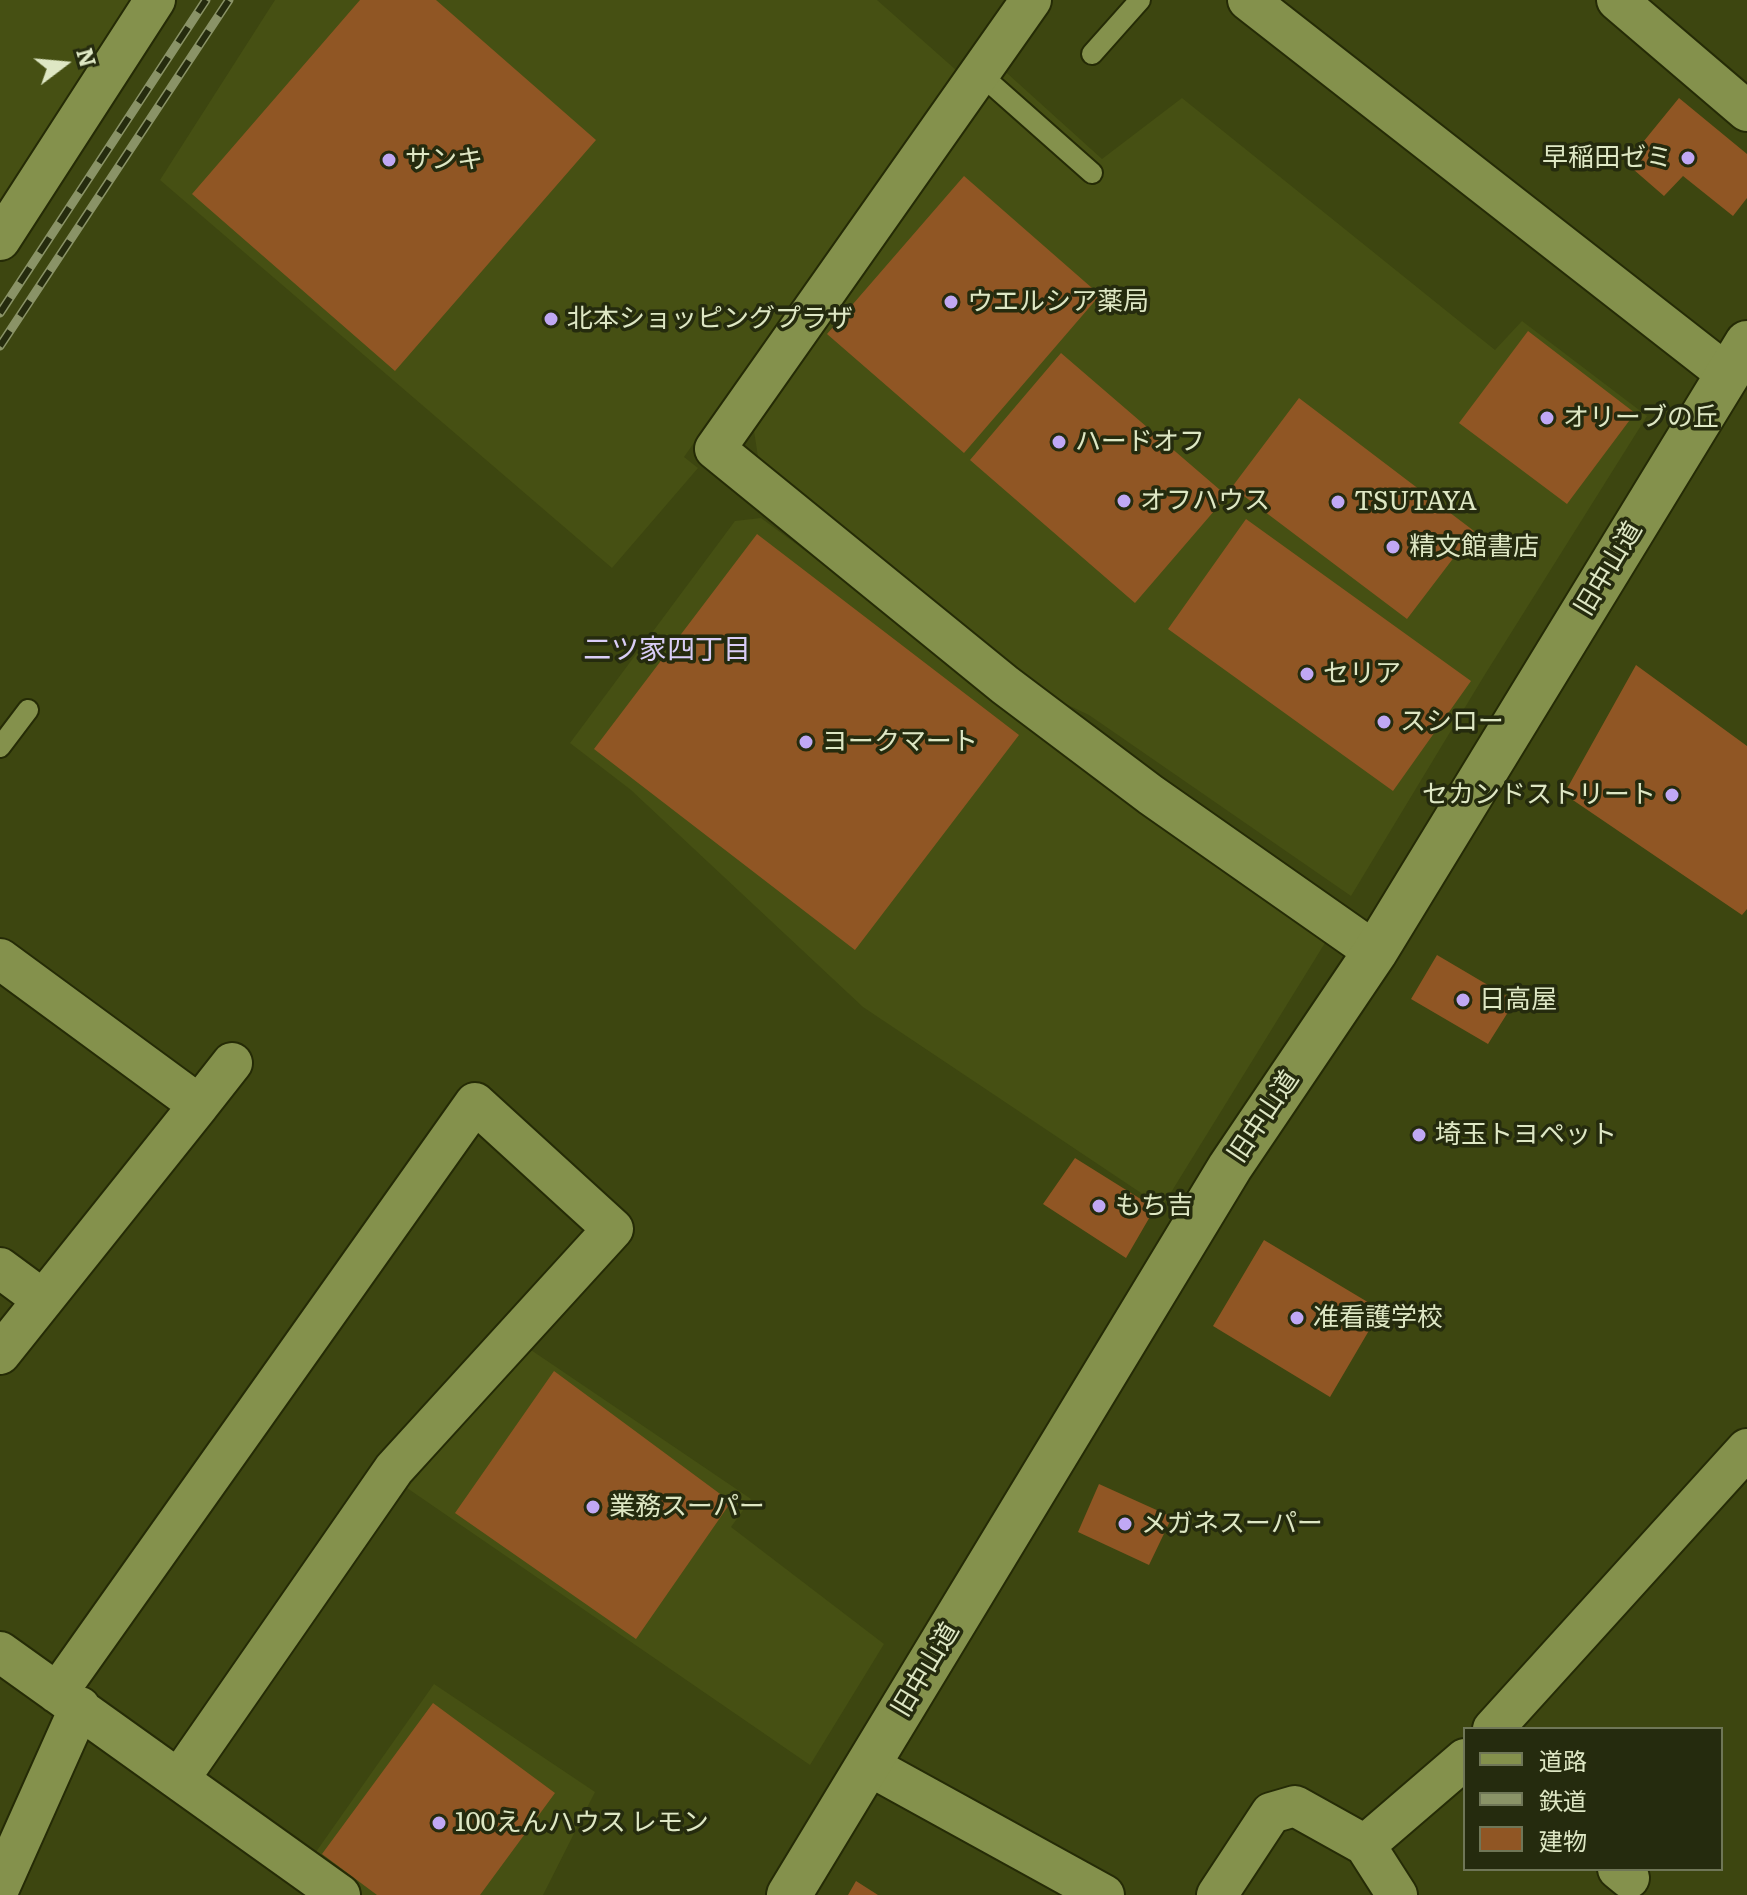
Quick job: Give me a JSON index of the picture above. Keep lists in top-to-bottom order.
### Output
{
  "streets": {
    "main road": ["旧中山道"]
  },
  "districts": ["二ツ家四丁目"],
  "places": [
    "早稲田ゼミ",
    "サンキ",
    "ウエルシア薬局",
    "北本ショッピングプラザ",
    "オリーブの丘",
    "ハードオフ",
    "オフハウス",
    "TSUTAYA",
    "精文館書店",
    "セリア",
    "スシロー",
    "ヨークマート",
    "セカンドストリート",
    "日高屋",
    "埼玉トヨペット",
    "もち吉",
    "准看護学校",
    "業務スーパー",
    "メガネスーパー",
    "100えんハウス レモン"
  ],
  "legend": ["道路", "鉄道", "建物"],
  "north": "right"
}
